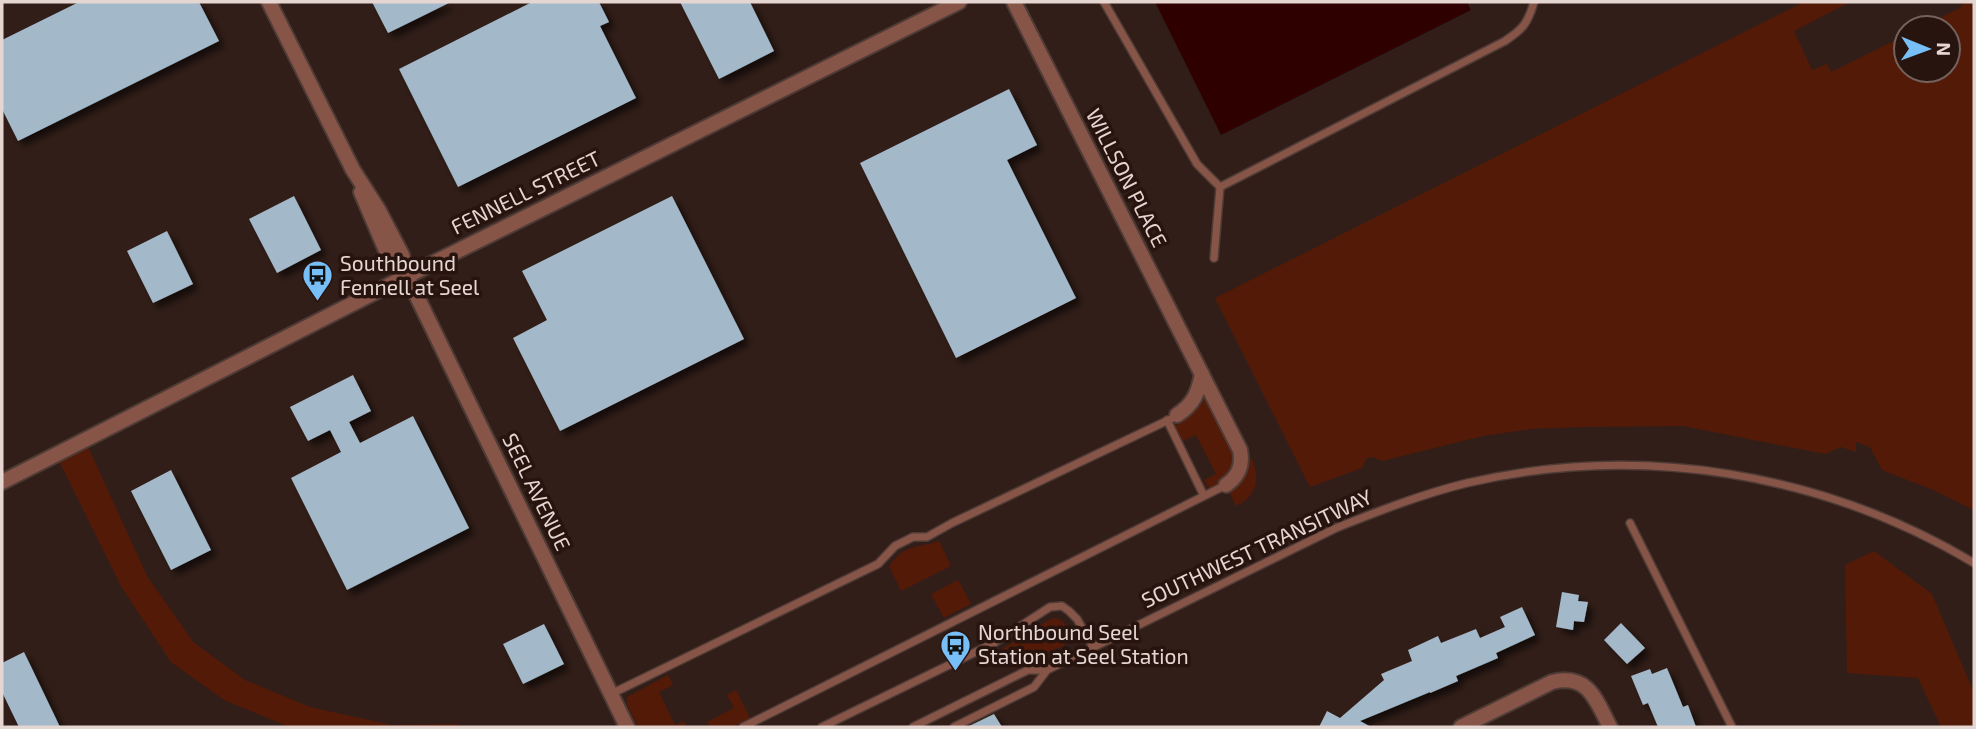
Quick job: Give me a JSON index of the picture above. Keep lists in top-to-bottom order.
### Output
{
  "streets": {
    "street": ["WILLSON PLACE", "FENNELL STREET", "SEEL AVENUE"],
    "lane": ["SOUTHWEST TRANSITWAY"]
  },
  "crossings": [
    ["FENNELL STREET", "SEEL AVENUE"]
  ],
  "places": {
    "bus stop": ["Southbound Fennell at Seel", "Northbound Seel Station at Seel Station"]
  },
  "north": "right"
}
